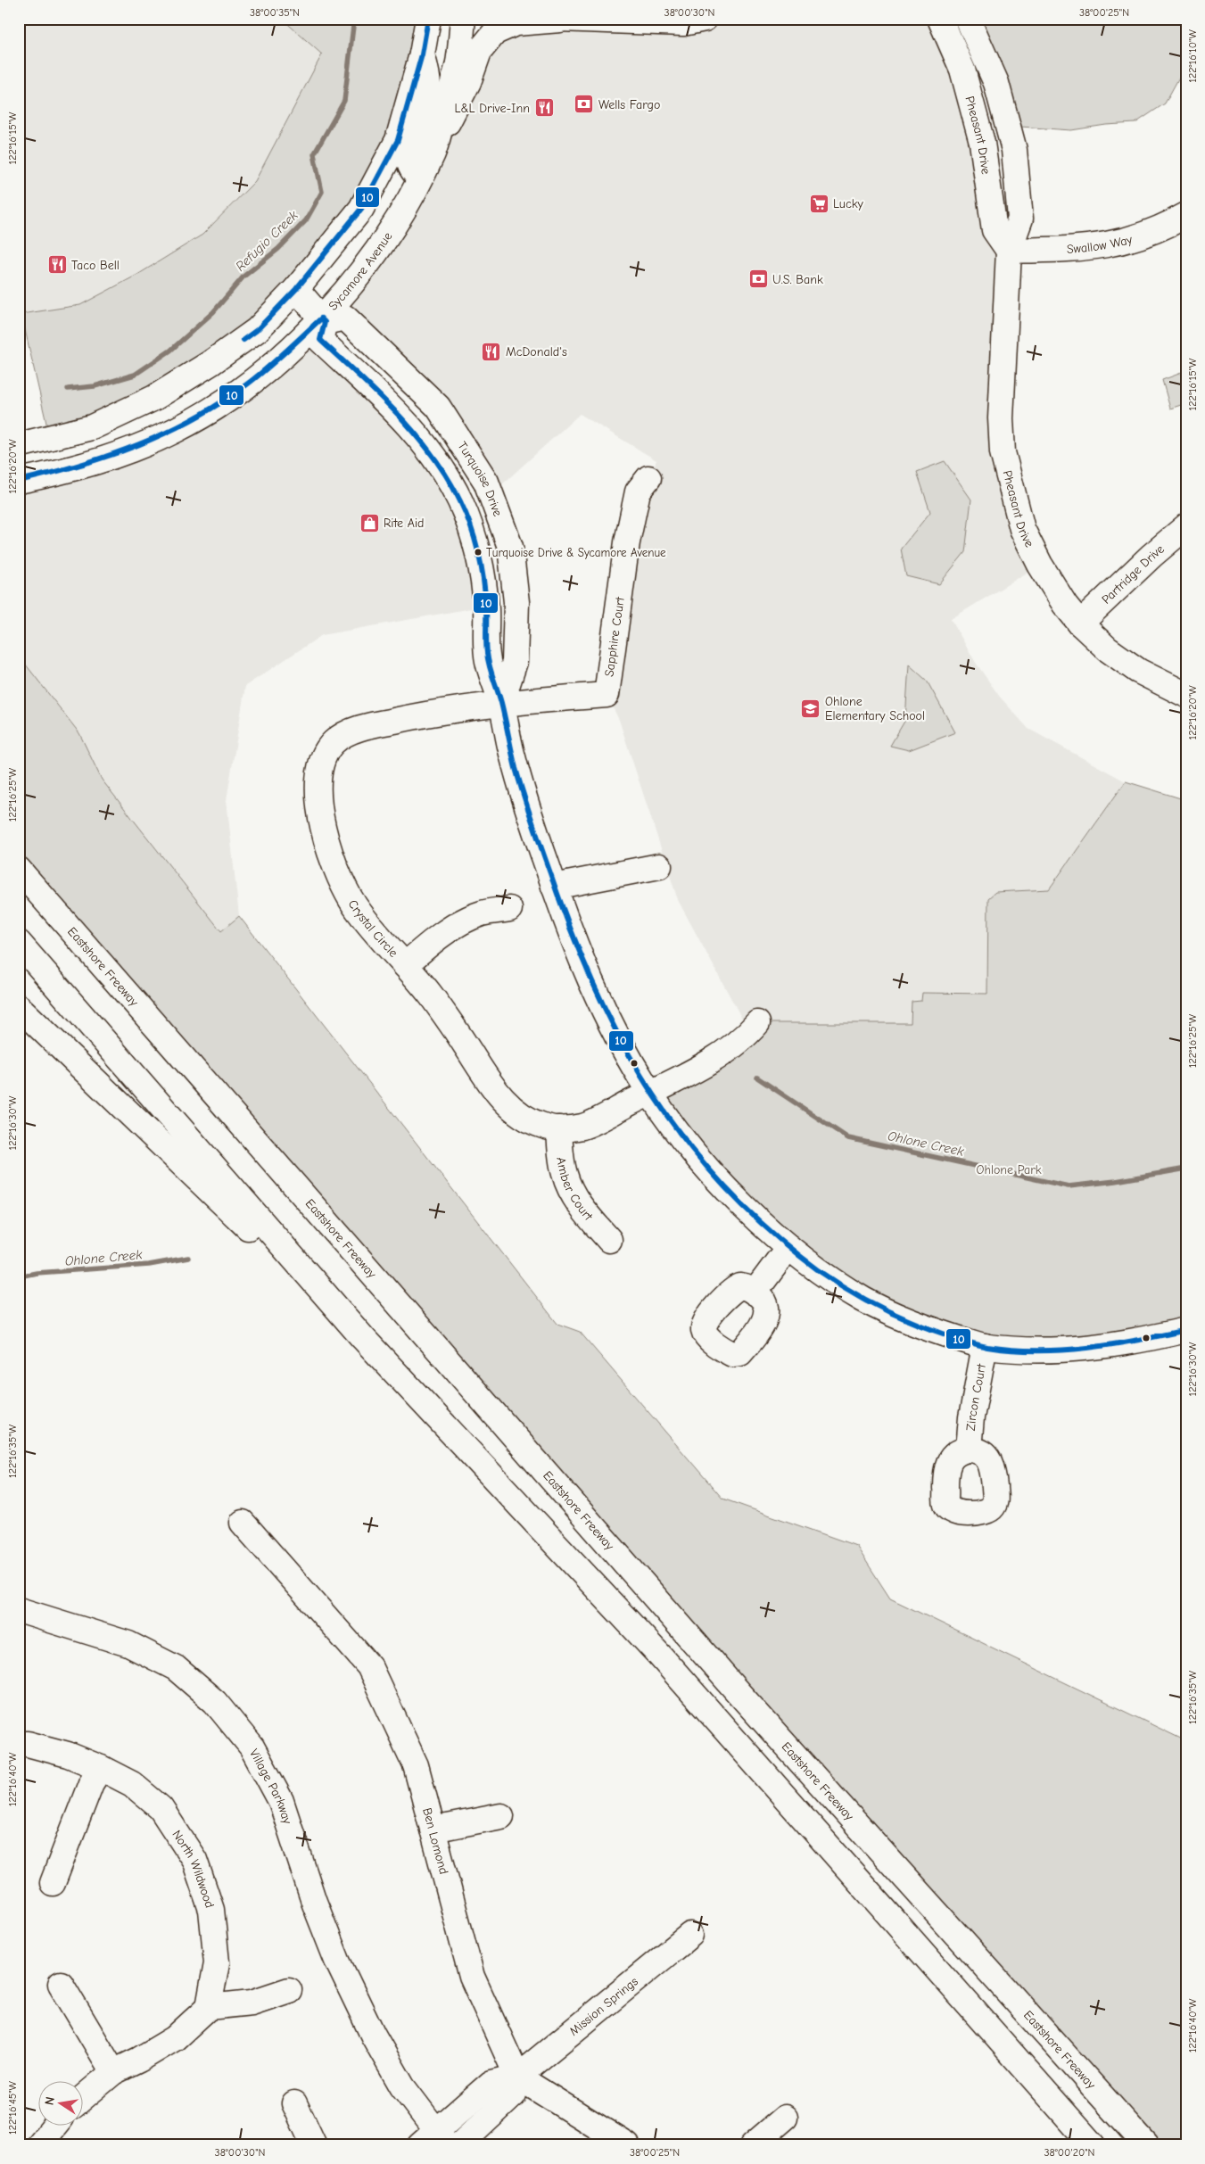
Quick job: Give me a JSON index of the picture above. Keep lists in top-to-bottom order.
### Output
{
  "streets": {
    "main road": [
      "Pheasant Drive",
      "Swallow Way",
      "Sycamore Avenue",
      "Turquoise Drive",
      "Partridge Drive",
      "Sapphire Court",
      "Crystal Circle",
      "Eastshore Freeway",
      "Amber Court",
      "Zircon Court",
      "Village Parkway",
      "Ben Lomond",
      "North Wildwood",
      "Mission Springs"
    ]
  },
  "crossings": [
    ["Pheasant Drive", "Swallow Way"],
    ["Pheasant Drive", "Partridge Drive"],
    ["Sycamore Avenue", "Turquoise Drive"],
    ["Turquoise Drive", "Sapphire Court"],
    ["Turquoise Drive", "Crystal Circle"],
    ["Sapphire Court", "Crystal Circle"],
    ["Crystal Circle", "Amber Court"],
    ["Village Parkway", "Mission Springs"],
    ["Ben Lomond", "Mission Springs"]
  ],
  "water": ["Refugio Creek", "Ohlone Creek"],
  "parks": ["Ohlone Park"],
  "places": {
    "bank": ["Wells Fargo", "U.S. Bank"],
    "restaurant": ["L&L Drive-Inn", "Taco Bell", "McDonald's"],
    "supermarket": ["Lucky"],
    "shop": ["Rite Aid"],
    "other": ["Turquoise Drive & Sycamore Avenue"],
    "school or university": ["Ohlone Elementary School"]
  },
  "lines": ["transit line 10"],
  "north": "left",
  "coordinates": [
    "38°00'35\"N",
    "38°00'30\"N",
    "38°00'25\"N",
    "122°16'10\"W",
    "122°16'15\"W",
    "122°16'20\"W",
    "122°16'25\"W",
    "122°16'30\"W",
    "122°16'35\"W",
    "122°16'40\"W",
    "122°16'45\"W",
    "38°00'20\"N"
  ]
}
